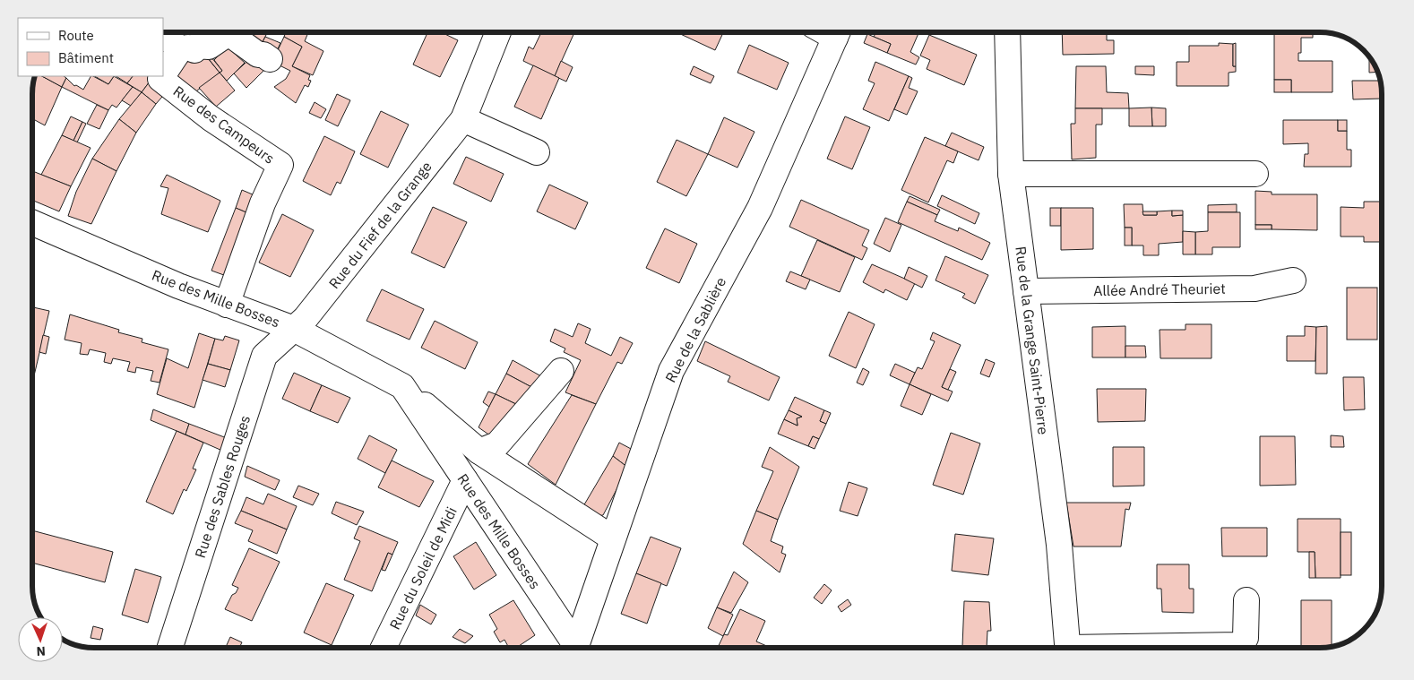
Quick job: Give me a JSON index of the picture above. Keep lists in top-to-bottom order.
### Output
{
  "streets": {
    "street": [
      "Rue des Campeurs",
      "Rue du Fief de la Grange",
      "Allée André Theuriet",
      "Rue des Mille Bosses",
      "Rue de la Sablière",
      "Rue de la Grange Saint-Pierre",
      "Rue des Sables Rouges",
      "Rue du Soleil de Midi"
    ]
  },
  "crossings": [
    ["Rue des Campeurs", "Rue des Mille Bosses"],
    ["Rue du Fief de la Grange", "Rue des Mille Bosses"],
    ["Rue du Fief de la Grange", "Rue des Sables Rouges"],
    ["Allée André Theuriet", "Rue de la Grange Saint-Pierre"],
    ["Rue des Mille Bosses", "Rue de la Sablière"],
    ["Rue des Mille Bosses", "Rue des Sables Rouges"],
    ["Rue des Mille Bosses", "Rue du Soleil de Midi"]
  ],
  "legend": ["Route", "Bâtiment"],
  "north": "bottom"
}
